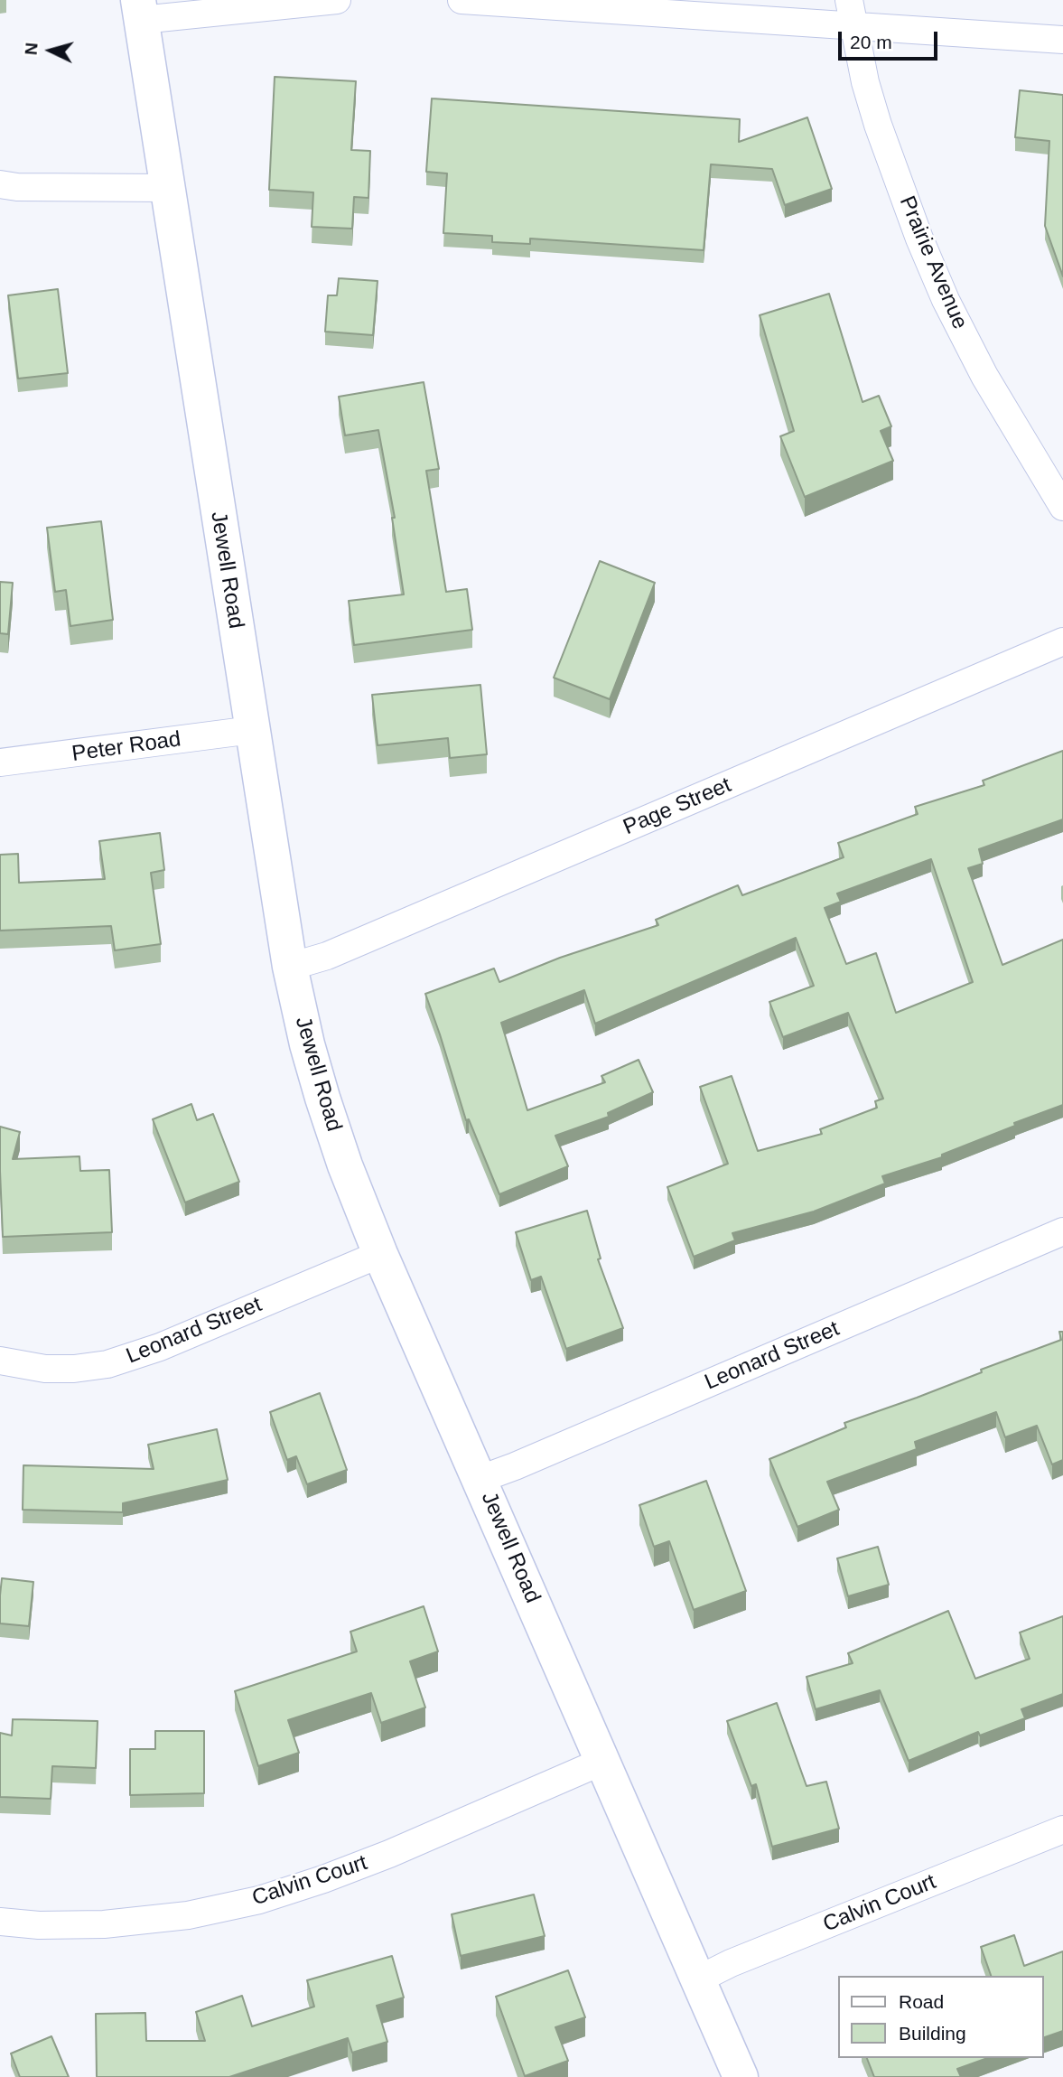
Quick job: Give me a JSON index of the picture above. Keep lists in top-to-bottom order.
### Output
{
  "streets": {
    "street": [
      "Prairie Avenue",
      "Jewell Road",
      "Peter Road",
      "Page Street",
      "Leonard Street",
      "Calvin Court"
    ]
  },
  "crossings": [
    ["Jewell Road", "Peter Road"],
    ["Jewell Road", "Page Street"],
    ["Jewell Road", "Leonard Street"],
    ["Jewell Road", "Calvin Court"]
  ],
  "legend": ["Road", "Building"],
  "scale_bar": "20 m",
  "north": "left"
}
